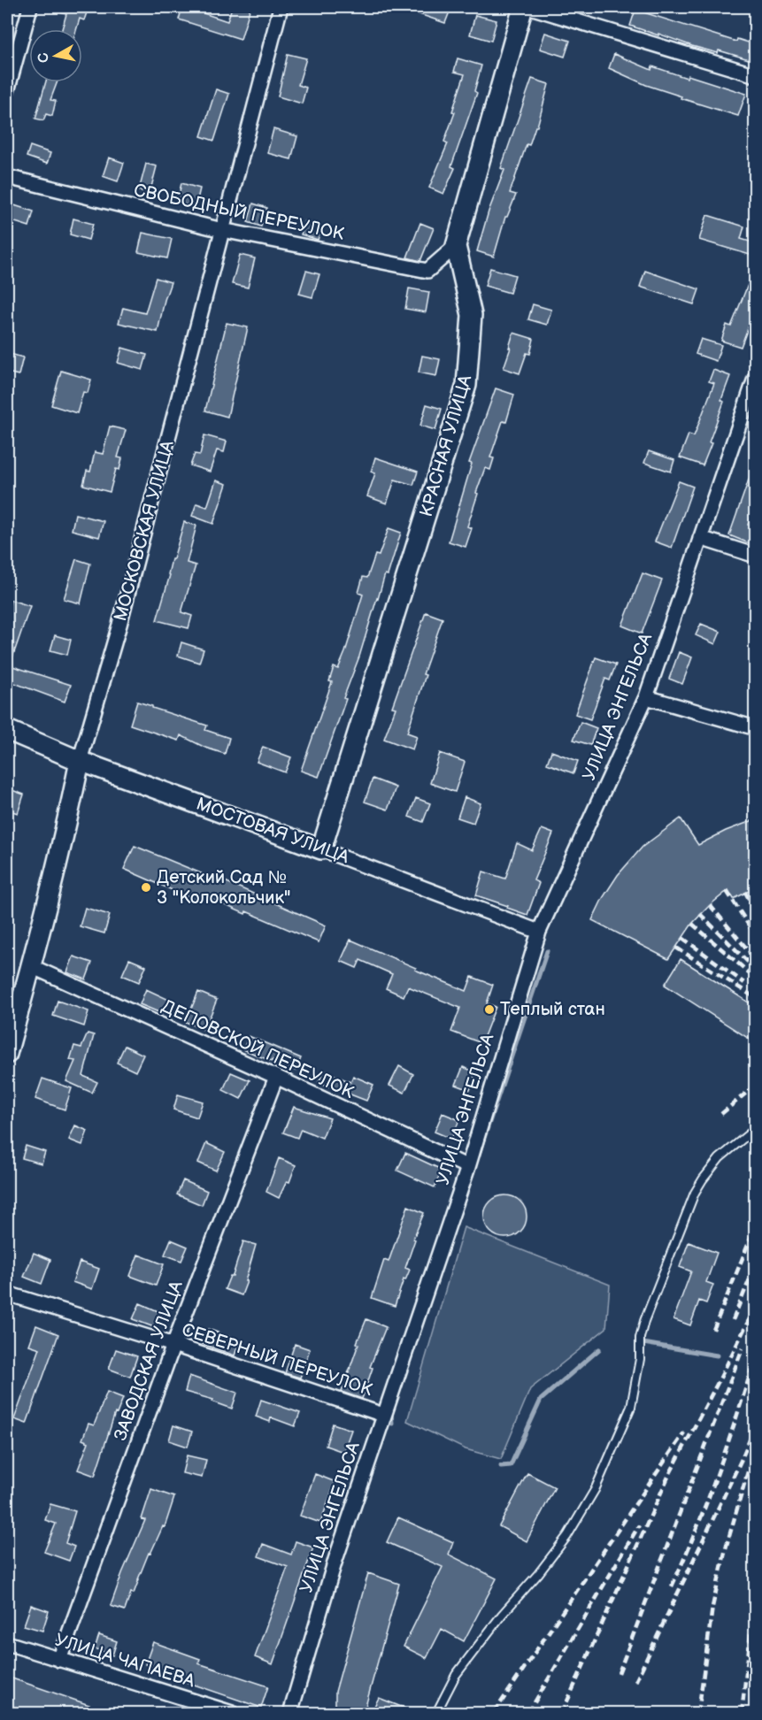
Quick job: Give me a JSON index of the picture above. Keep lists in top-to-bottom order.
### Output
{
  "streets": {
    "street": [
      "СВОБОДНЫЙ ПЕРЕУЛОК",
      "КРАСНАЯ УЛИЦА",
      "МОСКОВСКАЯ УЛИЦА",
      "УЛИЦА ЭНГЕЛЬСА",
      "МОСТОВАЯ УЛИЦА",
      "ДЕПОВСКОЙ ПЕРЕУЛОК",
      "СЕВЕРНЫЙ ПЕРЕУЛОК",
      "ЗАВОДСКАЯ УЛИЦА",
      "УЛИЦА ЧАПАЕВА"
    ]
  },
  "crossings": [
    ["СВОБОДНЫЙ ПЕРЕУЛОК", "КРАСНАЯ УЛИЦА"],
    ["СВОБОДНЫЙ ПЕРЕУЛОК", "МОСКОВСКАЯ УЛИЦА"],
    ["КРАСНАЯ УЛИЦА", "МОСТОВАЯ УЛИЦА"],
    ["МОСКОВСКАЯ УЛИЦА", "МОСТОВАЯ УЛИЦА"],
    ["МОСКОВСКАЯ УЛИЦА", "ДЕПОВСКОЙ ПЕРЕУЛОК"],
    ["УЛИЦА ЭНГЕЛЬСА", "МОСТОВАЯ УЛИЦА"],
    ["УЛИЦА ЭНГЕЛЬСА", "ДЕПОВСКОЙ ПЕРЕУЛОК"],
    ["УЛИЦА ЭНГЕЛЬСА", "СЕВЕРНЫЙ ПЕРЕУЛОК"],
    ["ДЕПОВСКОЙ ПЕРЕУЛОК", "ЗАВОДСКАЯ УЛИЦА"],
    ["СЕВЕРНЫЙ ПЕРЕУЛОК", "ЗАВОДСКАЯ УЛИЦА"],
    ["ЗАВОДСКАЯ УЛИЦА", "УЛИЦА ЧАПАЕВА"]
  ],
  "places": ["Детский Сад № 3 \"Колокольчик\"", "Теплый стан"],
  "north": "left"
}
